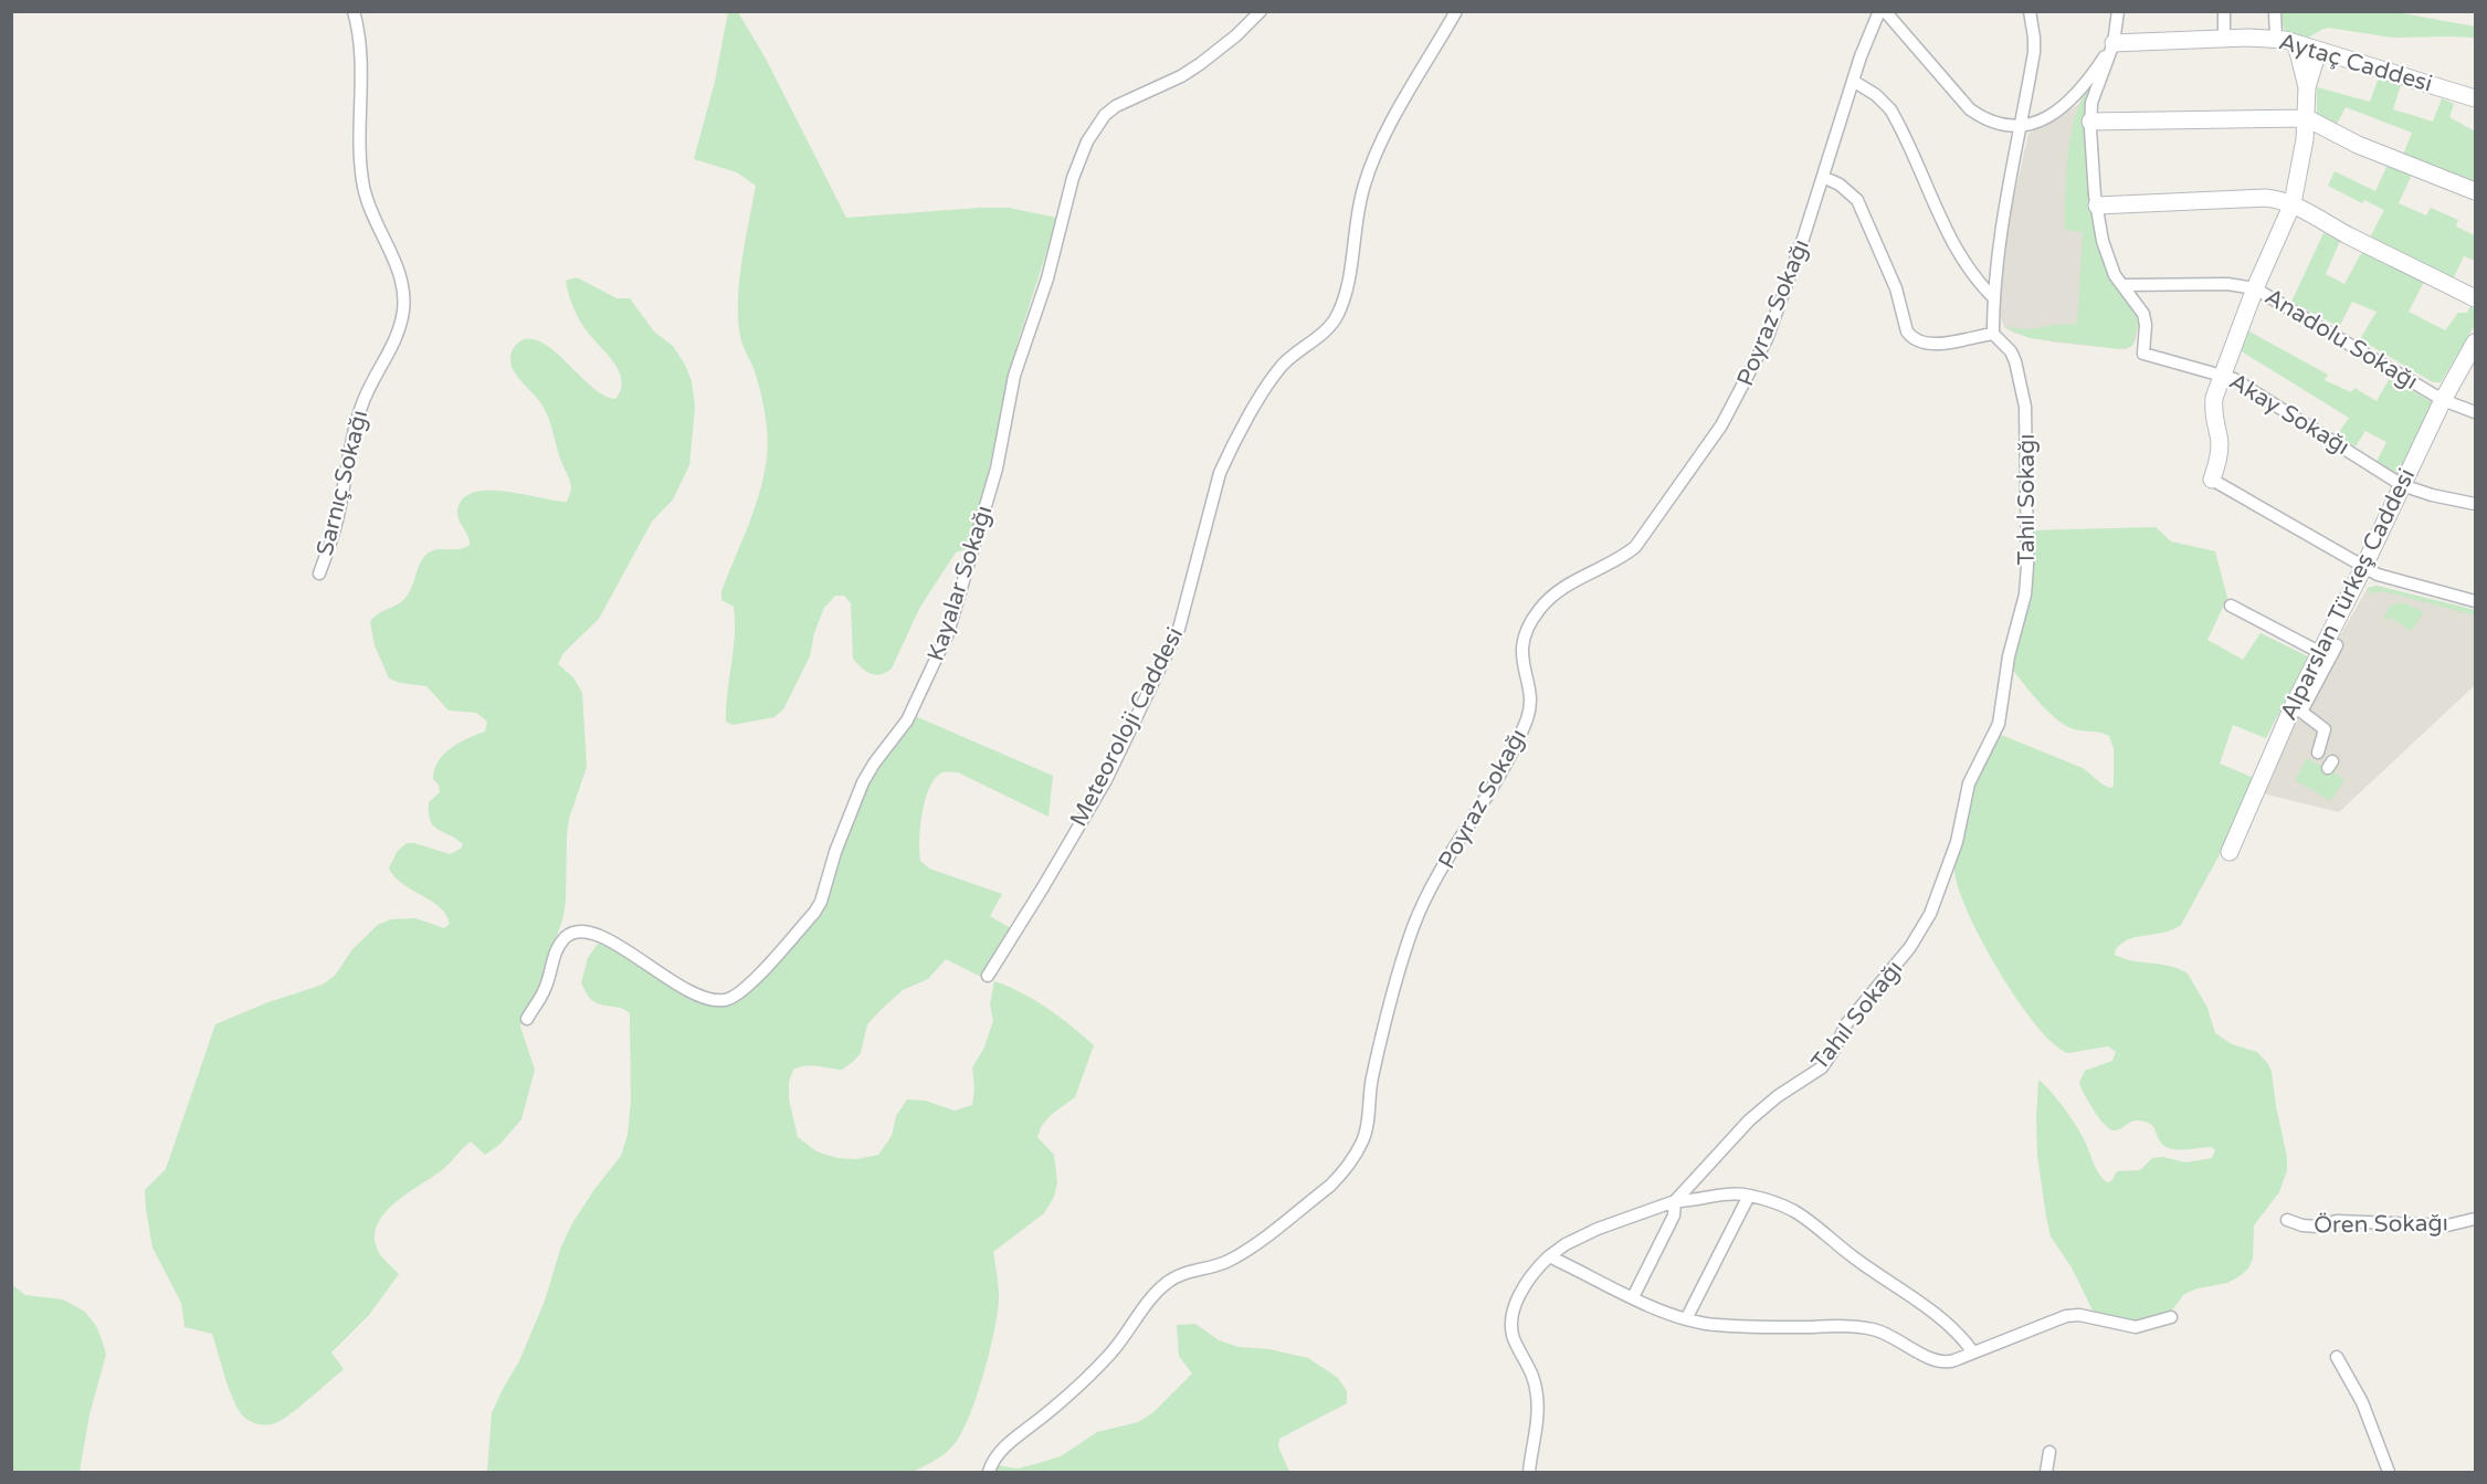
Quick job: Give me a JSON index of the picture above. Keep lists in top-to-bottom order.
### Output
{
  "streets": {
    "street": [
      "Aytaç Caddesi",
      "Poyraz Sokağı",
      "Anadolu Sokağı",
      "Akay Sokağı",
      "Sarnıç Sokağı",
      "Tahıl Sokağı",
      "Kayalar Sokağı",
      "Alparslan Türkeş Caddesi",
      "Meteoroloji Caddesi",
      "Ören Sokağı"
    ]
  },
  "crossings": [
    ["Aytaç Caddesi", "Akay Sokağı"],
    ["Anadolu Sokağı", "Akay Sokağı"],
    ["Anadolu Sokağı", "Alparslan Türkeş Caddesi"],
    ["Akay Sokağı", "Alparslan Türkeş Caddesi"]
  ]
}
